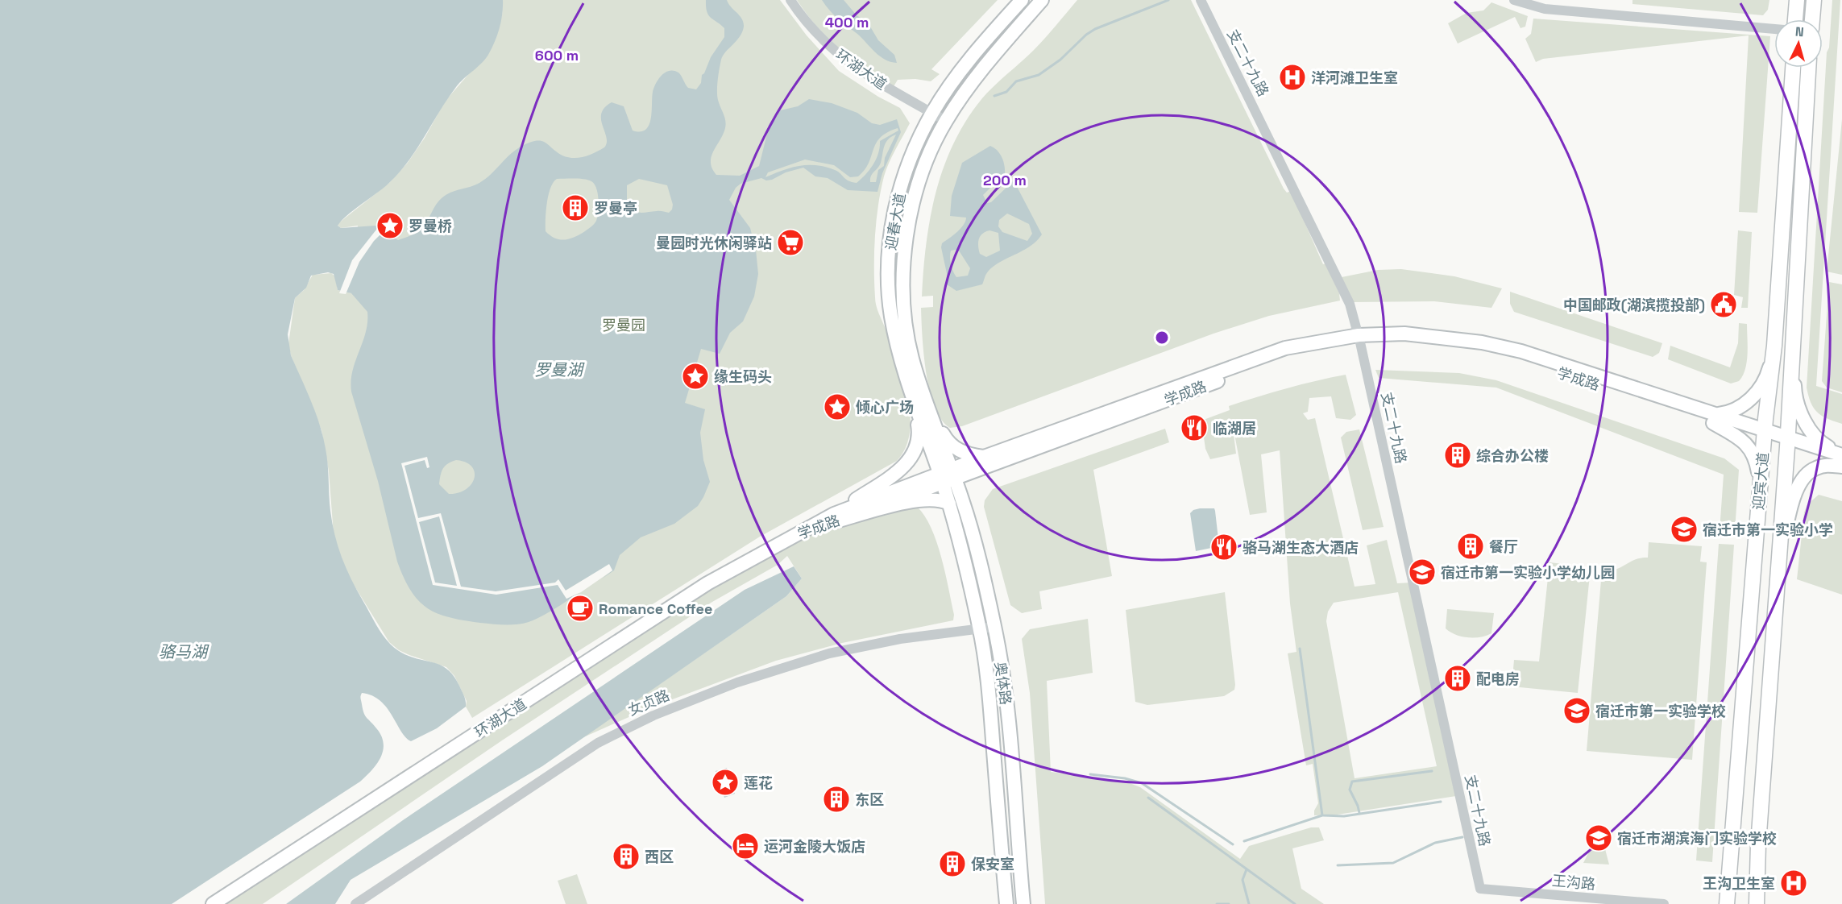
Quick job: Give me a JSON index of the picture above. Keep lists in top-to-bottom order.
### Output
{
  "streets": {
    "highway": ["迎宾大道"],
    "main road": [
      "环湖大道",
      "迎春大道",
      "学成路",
      "奥体路"
    ],
    "street": ["支二十九路", "女贞路", "王沟路"]
  },
  "crossings": [
    ["支二十九路", "学成路"],
    ["支二十九路", "王沟路"],
    ["环湖大道", "迎春大道"],
    ["环湖大道", "学成路"],
    ["迎春大道", "学成路"],
    ["迎春大道", "奥体路"],
    ["学成路", "迎宾大道"],
    ["学成路", "奥体路"],
    ["奥体路", "女贞路"]
  ],
  "water": ["罗曼湖", "骆马湖"],
  "parks": ["罗曼园"],
  "places": {
    "hospital": ["洋河滩卫生室", "王沟卫生室"],
    "building": [
      "罗曼亭",
      "综合办公楼",
      "餐厅",
      "配电房",
      "东区",
      "西区",
      "保安室"
    ],
    "place": [
      "罗曼桥",
      "缘生码头",
      "倾心广场",
      "莲花"
    ],
    "supermarket": ["曼园时光休闲驿站"],
    "public building": ["中国邮政(湖滨揽投部)"],
    "restaurant": ["临湖居", "骆马湖生态大酒店"],
    "school or university": [
      "宿迁市第一实验小学",
      "宿迁市第一实验小学幼儿园",
      "宿迁市第一实验学校",
      "宿迁市湖滨海门实验学校"
    ],
    "cafe": ["Romance Coffee"],
    "hotel": ["运河金陵大饭店"]
  },
  "north": "top",
  "rings": ["400 m", "600 m", "200 m"]
}
